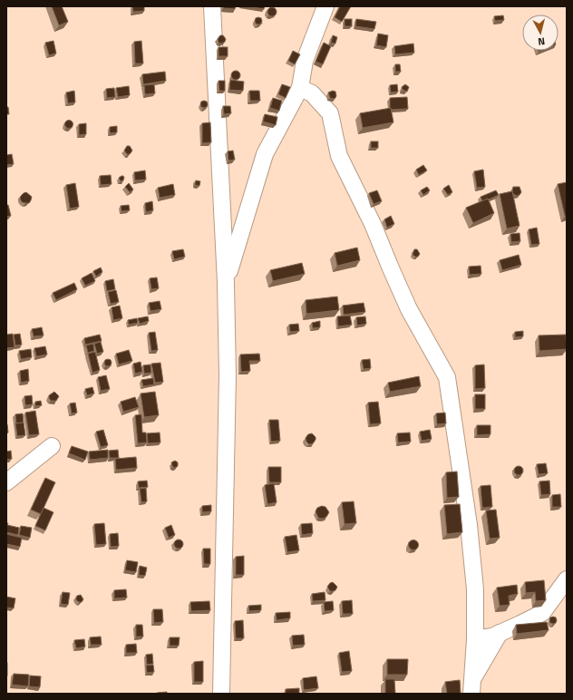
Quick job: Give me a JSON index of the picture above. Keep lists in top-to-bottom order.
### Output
{
  "north": "bottom"
}
